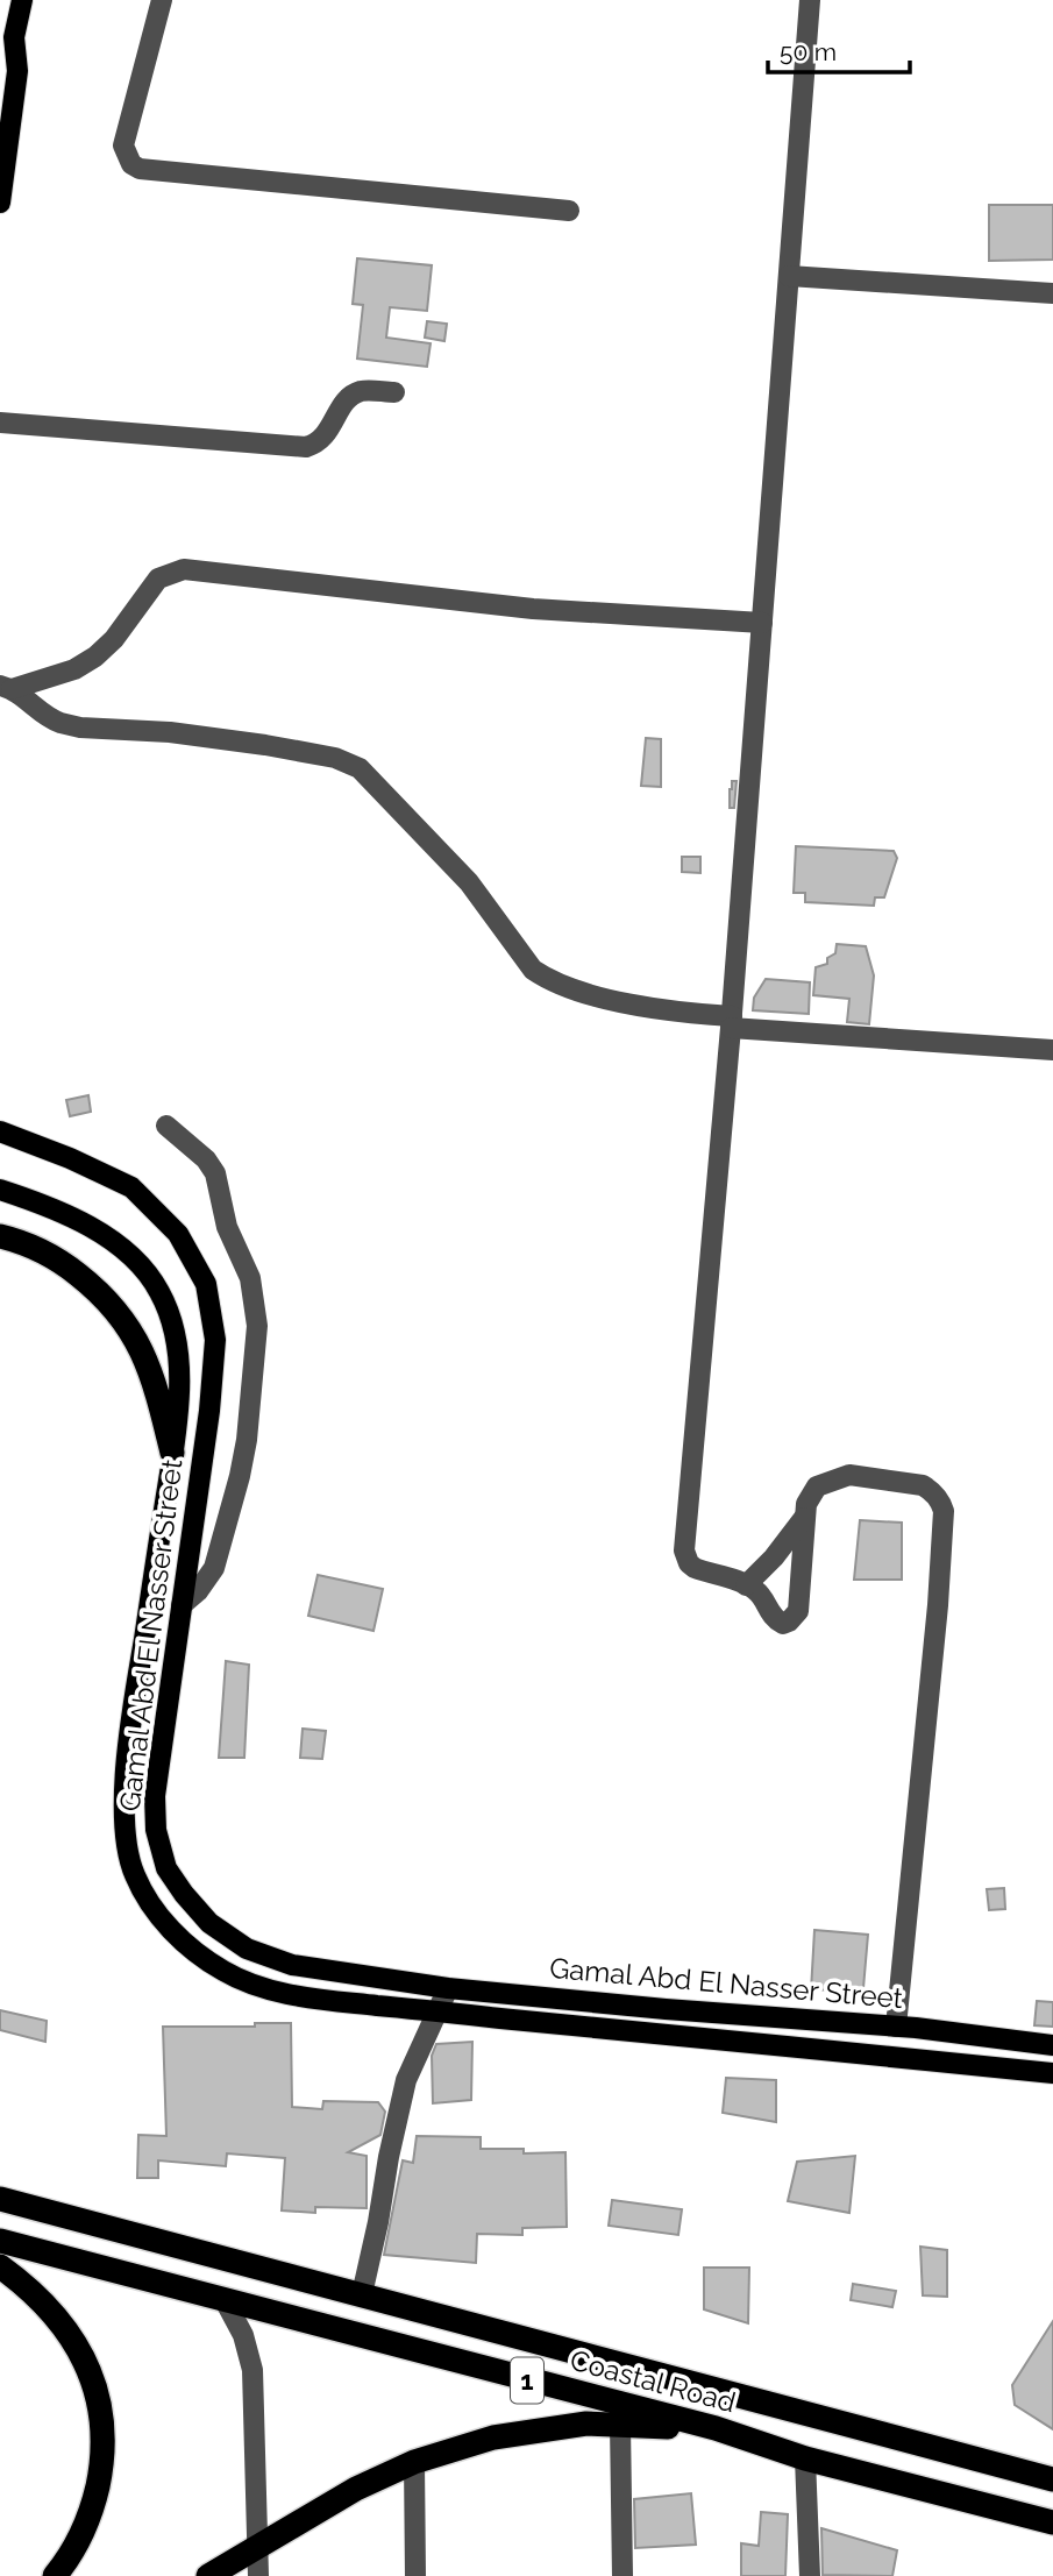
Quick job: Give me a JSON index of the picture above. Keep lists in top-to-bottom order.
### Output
{
  "streets": {
    "highway": ["1", "Coastal Road"],
    "main road": ["Gamal Abd El Nasser Street"]
  },
  "scale_bar": "50 m"
}
